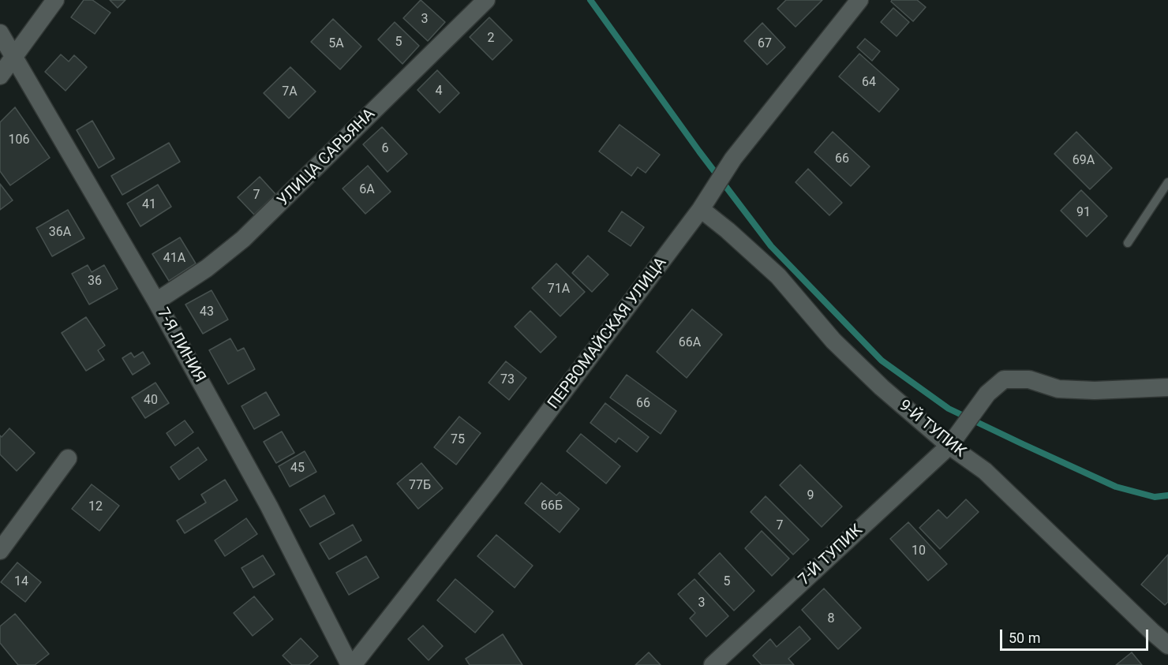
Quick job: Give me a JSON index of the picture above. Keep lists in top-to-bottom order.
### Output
{
  "streets": {
    "street": [
      "УЛИЦА САРЬЯНА",
      "ПЕРВОМАЙСКАЯ УЛИЦА",
      "7-Я ЛИНИЯ",
      "9-Й ТУПИК",
      "7-Й ТУПИК"
    ]
  },
  "crossings": [
    ["УЛИЦА САРЬЯНА", "7-Я ЛИНИЯ"],
    ["ПЕРВОМАЙСКАЯ УЛИЦА", "7-Я ЛИНИЯ"],
    ["ПЕРВОМАЙСКАЯ УЛИЦА", "9-Й ТУПИК"],
    ["9-Й ТУПИК", "7-Й ТУПИК"]
  ],
  "house_numbers": [
    "3",
    "2",
    "5",
    "5А",
    "67",
    "64",
    "4",
    "7А",
    "106",
    "6",
    "66",
    "69А",
    "6А",
    "7",
    "41",
    "91",
    "36А",
    "41А",
    "36",
    "71А",
    "43",
    "66А",
    "73",
    "40",
    "66",
    "75",
    "45",
    "77Б",
    "9",
    "66Б",
    "12",
    "7",
    "10",
    "14",
    "5",
    "3",
    "8"
  ],
  "scale_bar": "50 m"
}
